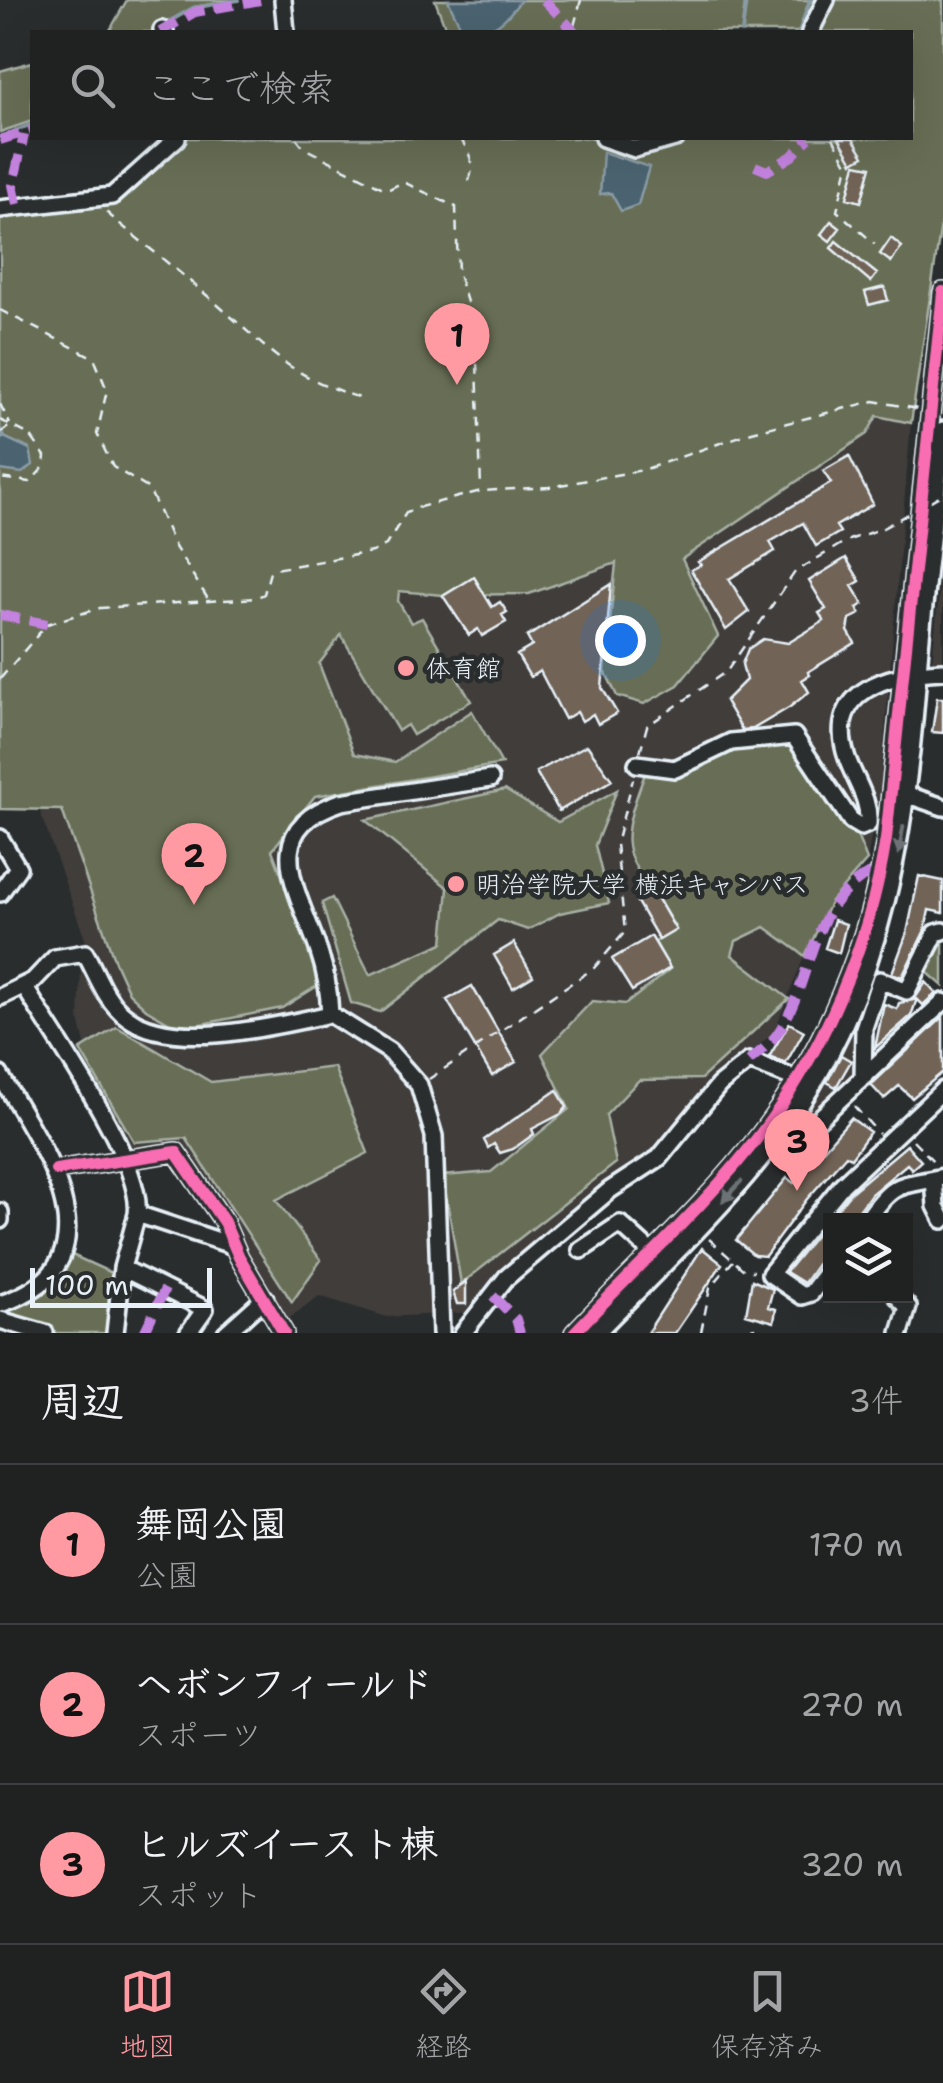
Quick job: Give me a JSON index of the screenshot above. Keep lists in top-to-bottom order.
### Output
{
  "places": ["体育館", "明治学院大学 横浜キャンパス"],
  "scale_bar": "100 m",
  "page": {
    "search": "ここで検索",
    "pins": ["1", "2", "3"],
    "scale": "100 m",
    "heading": ["周辺", "3件"],
    "list": [
      {
        "mark": "1",
        "name": "舞岡公園",
        "note": "公園",
        "value": "170 m"
      },
      {
        "mark": "2",
        "name": "ヘボンフィールド",
        "note": "スポーツ",
        "value": "270 m"
      },
      {
        "mark": "3",
        "name": "ヒルズイースト棟",
        "note": "スポット",
        "value": "320 m"
      }
    ],
    "nav": ["地図", "経路", "保存済み"]
  }
}
